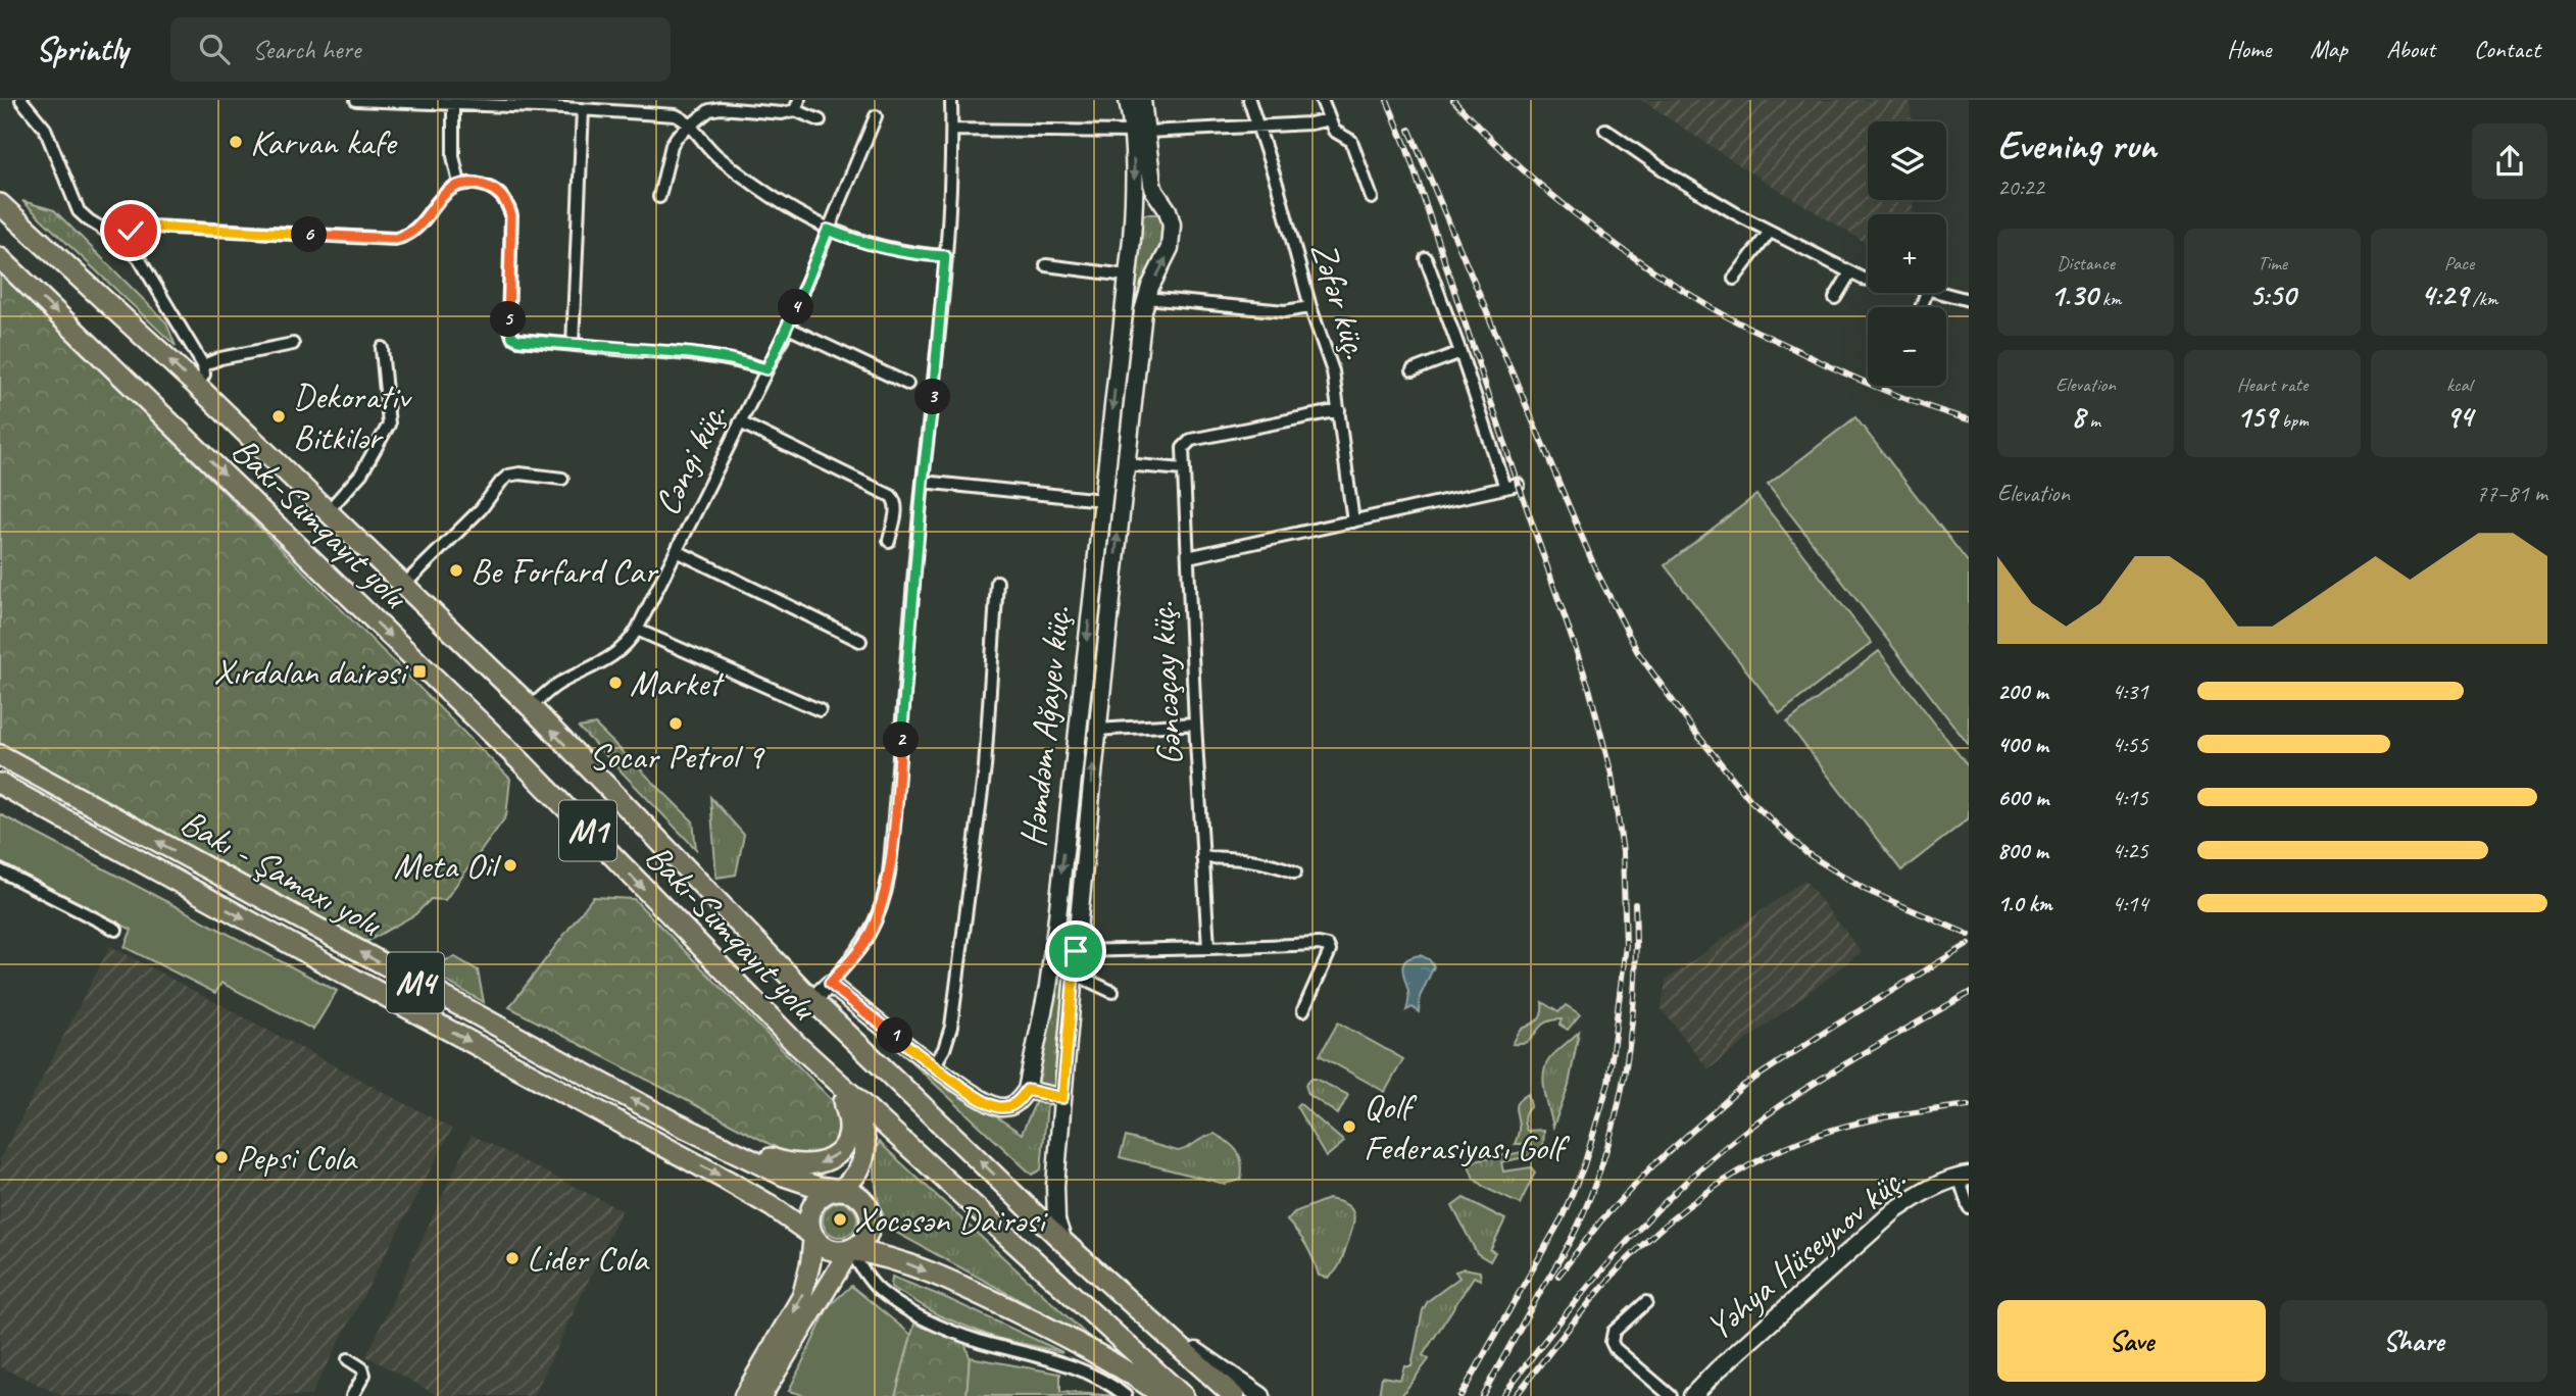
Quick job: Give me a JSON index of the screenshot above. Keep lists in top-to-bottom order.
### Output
{
  "streets": {
    "highway": [
      "Bakı-Sumqayıt yolu",
      "M1",
      "Bakı - Şamaxı yolu",
      "M4"
    ],
    "street": [
      "Zəfər küç.",
      "Cəngi küç.",
      "Gəncəçay küç.",
      "Həmdəm Ağayev küç.",
      "Yəhya Hüseynov küç."
    ]
  },
  "crossings": [
    ["Zəfər küç.", "Gəncəçay küç."],
    ["Cəngi küç.", "Bakı-Sumqayıt yolu"]
  ],
  "places": {
    "other": [
      "Karvan kafe",
      "Dekorativ Bitkilər",
      "Be Forfard Car",
      "Market",
      "Socar Petrol 9",
      "Meta Oil",
      "Qolf Federasiyası Golf",
      "Pepsi Cola",
      "Xocəsən Dairəsi",
      "Lider Cola"
    ],
    "transit": ["Xırdalan dairəsi"]
  },
  "page": {
    "header": "Sprintly",
    "search": "Search here",
    "nav": [
      "Home",
      "Map",
      "About",
      "Contact"
    ],
    "heading": ["Evening run", "20:22"],
    "map_buttons": ["+", "−"],
    "pins": [
      "6",
      "4",
      "5",
      "3",
      "2",
      "1"
    ],
    "stats": [
      ["Distance", "1.30 km"],
      ["Time", "5:50"],
      ["Pace", "4:29 /km"],
      ["Elevation", "8 m"],
      ["Heart rate", "159 bpm"],
      ["kcal", "94"]
    ],
    "chart": ["Elevation", "77–81 m"],
    "list": [
      {
        "name": "200 m",
        "note": "4:31"
      },
      {
        "name": "400 m",
        "note": "4:55"
      },
      {
        "name": "600 m",
        "note": "4:15"
      },
      {
        "name": "800 m",
        "note": "4:25"
      },
      {
        "name": "1.0 km",
        "note": "4:14"
      }
    ],
    "buttons": ["Save", "Share"]
  }
}
